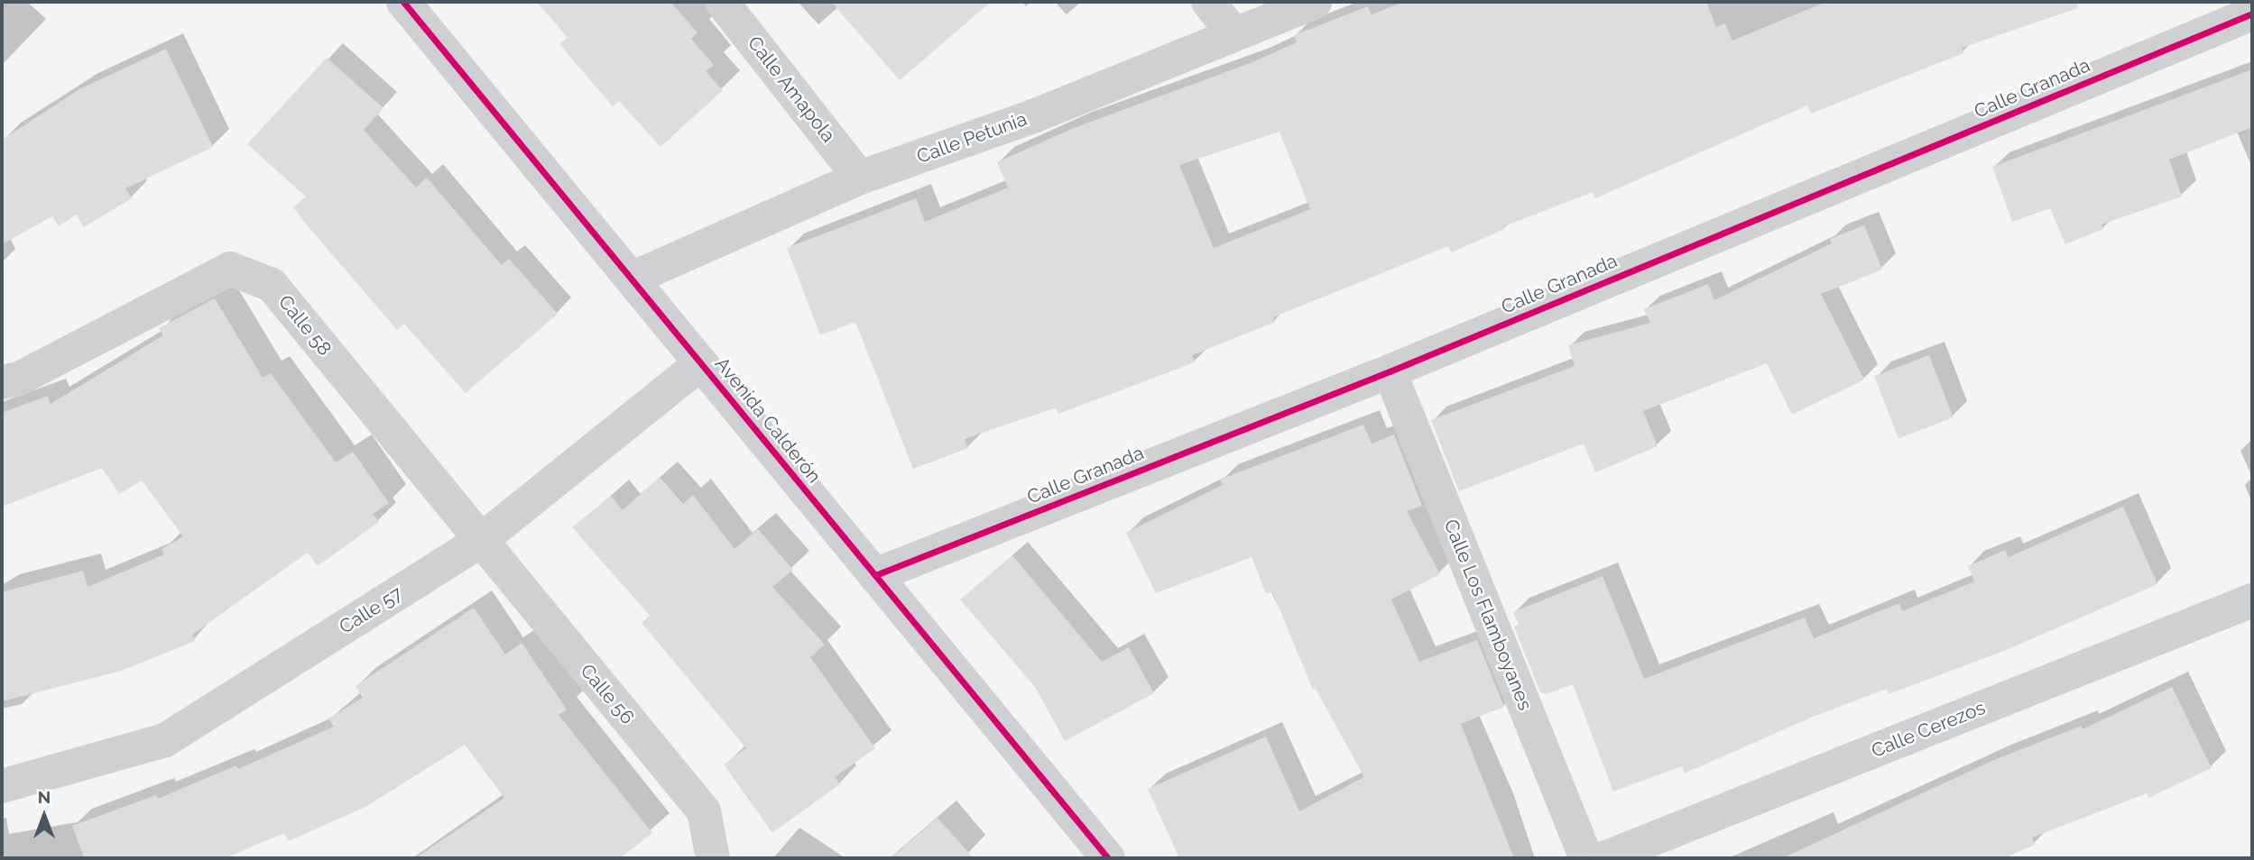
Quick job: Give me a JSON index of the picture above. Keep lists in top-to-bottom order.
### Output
{
  "streets": {
    "street": [
      "Calle Granada",
      "Calle Amapola",
      "Calle Petunia",
      "Calle 58",
      "Avenida Calderón",
      "Calle 57",
      "Calle Los Flamboyanes",
      "Calle 56",
      "Calle Cerezos"
    ]
  },
  "crossings": [
    ["Calle Granada", "Avenida Calderón"],
    ["Calle Granada", "Calle Los Flamboyanes"],
    ["Calle Amapola", "Calle Petunia"],
    ["Calle Petunia", "Avenida Calderón"],
    ["Calle 58", "Calle 57"],
    ["Calle 58", "Calle 56"],
    ["Avenida Calderón", "Calle 57"],
    ["Calle 57", "Calle 56"]
  ],
  "north": "top"
}
